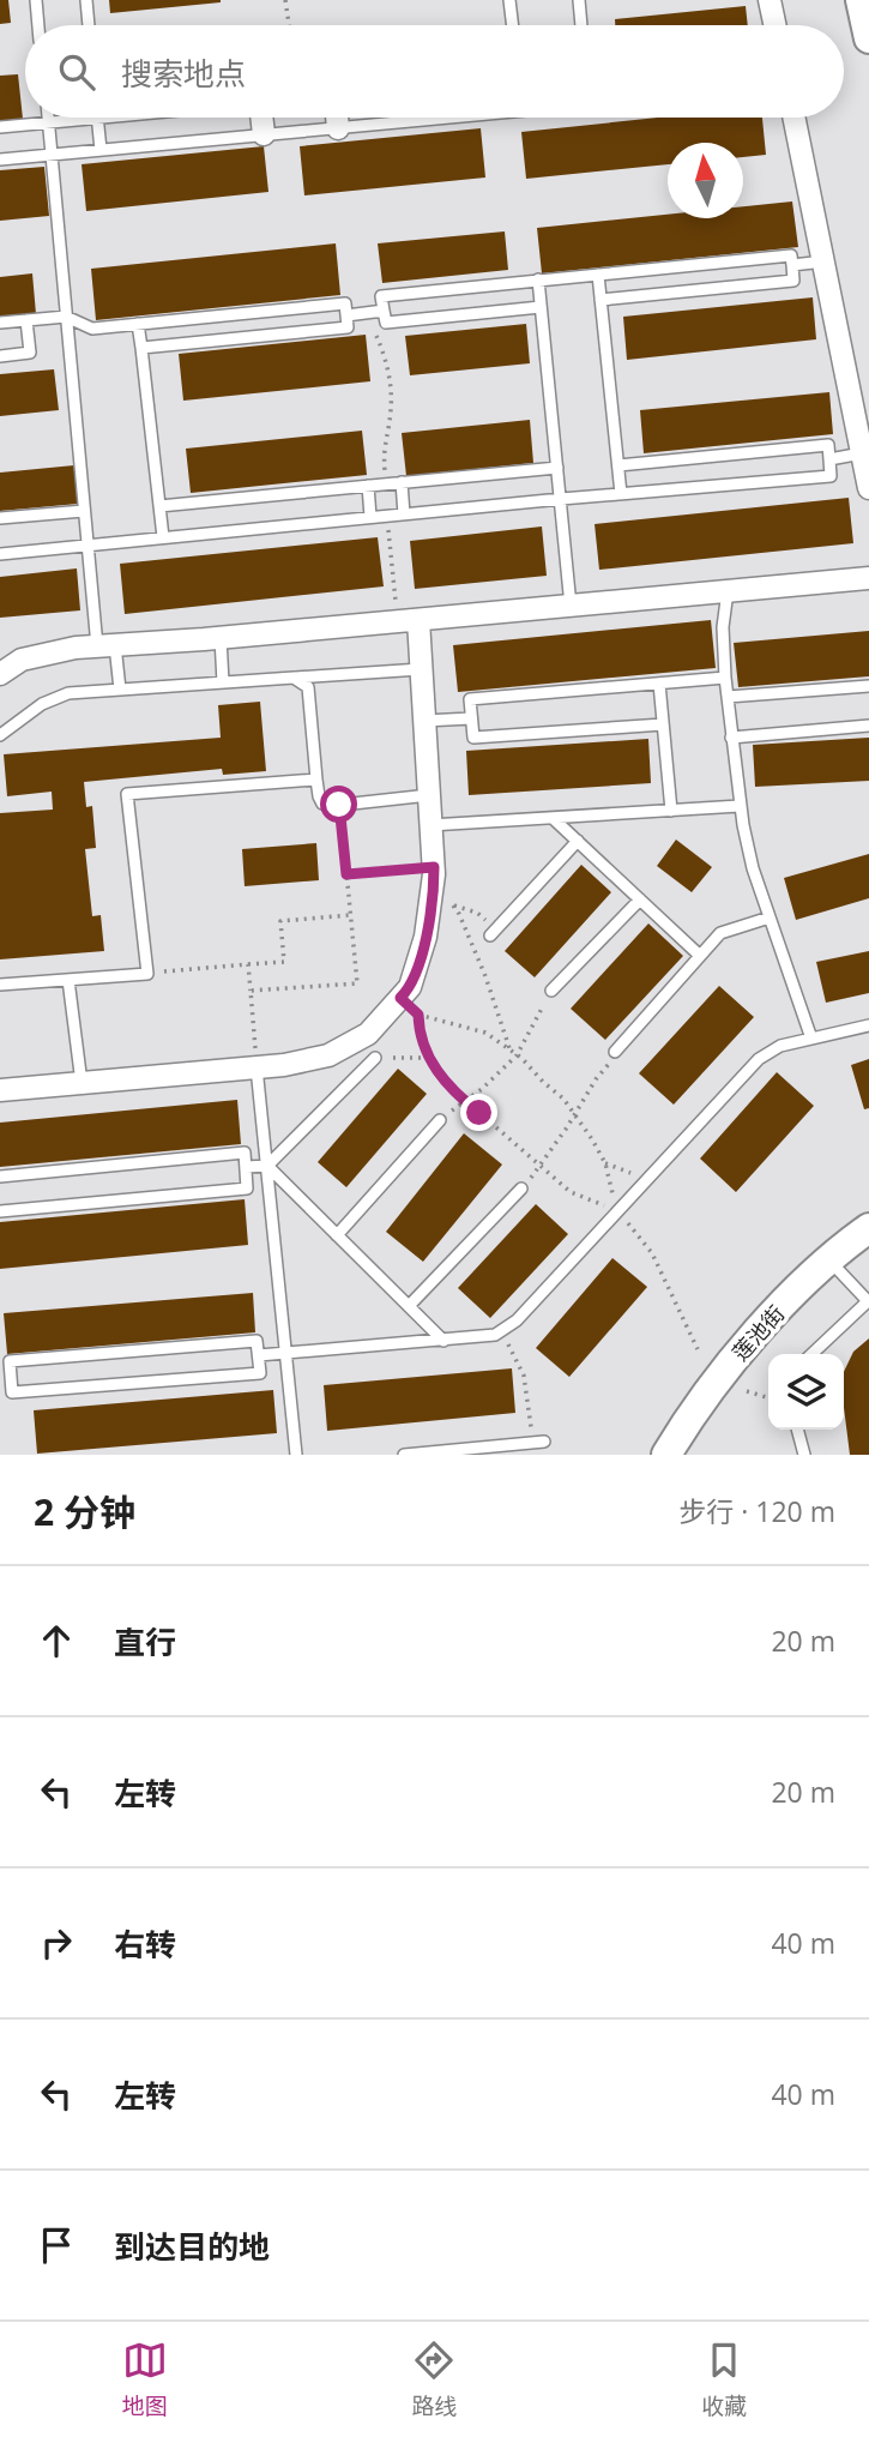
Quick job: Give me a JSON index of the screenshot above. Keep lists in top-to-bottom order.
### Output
{
  "streets": {
    "main road": ["莲池街"]
  },
  "north": "top",
  "page": {
    "search": "搜索地点",
    "heading": ["2 分钟", "步行 · 120 m"],
    "list": [
      ["直行", "20 m"],
      ["左转", "20 m"],
      ["右转", "40 m"],
      ["左转", "40 m"],
      "到达目的地"
    ],
    "nav": ["地图", "路线", "收藏"]
  }
}
